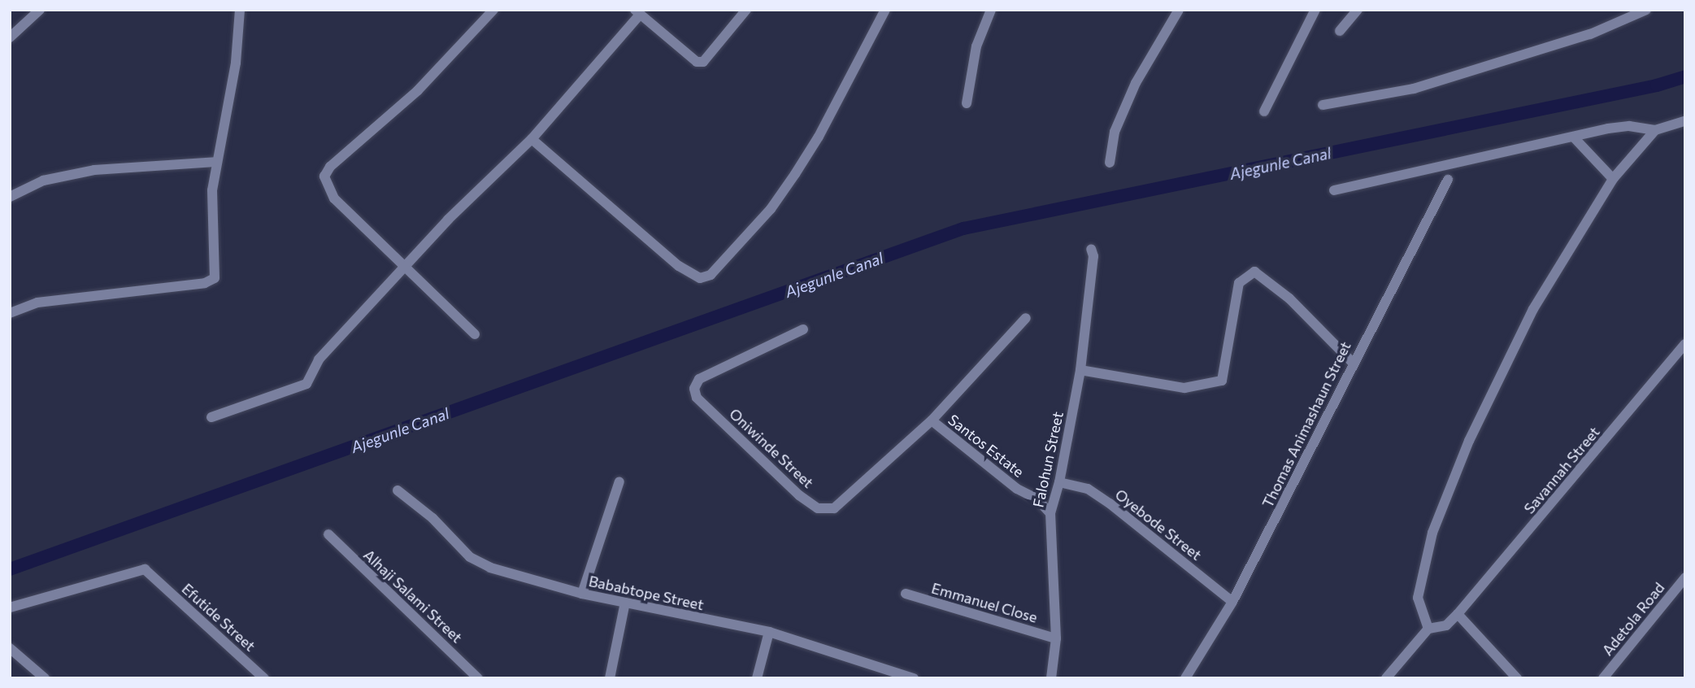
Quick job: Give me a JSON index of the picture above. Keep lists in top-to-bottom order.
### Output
{
  "streets": {
    "street": [
      "Thomas Animashaun Street",
      "Santos Estate",
      "Oniwinde Street",
      "Falohun Street",
      "Savannah Street",
      "Oyebode Street",
      "Bababtope Street",
      "Alhaji Salami Street",
      "Emmanuel Close",
      "Efutide Street",
      "Adetola Road"
    ]
  },
  "crossings": [
    ["Thomas Animashaun Street", "Oyebode Street"],
    ["Santos Estate", "Oniwinde Street"],
    ["Santos Estate", "Falohun Street"],
    ["Falohun Street", "Oyebode Street"],
    ["Falohun Street", "Emmanuel Close"]
  ],
  "water": ["Ajegunle Canal"]
}
